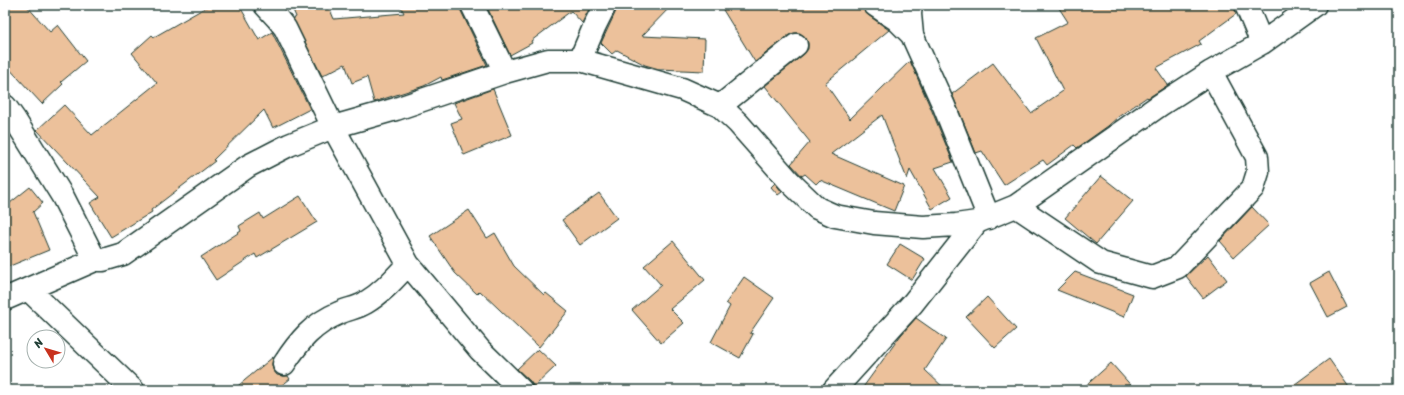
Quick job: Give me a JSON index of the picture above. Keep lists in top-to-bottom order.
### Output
{
  "north": "top left"
}
